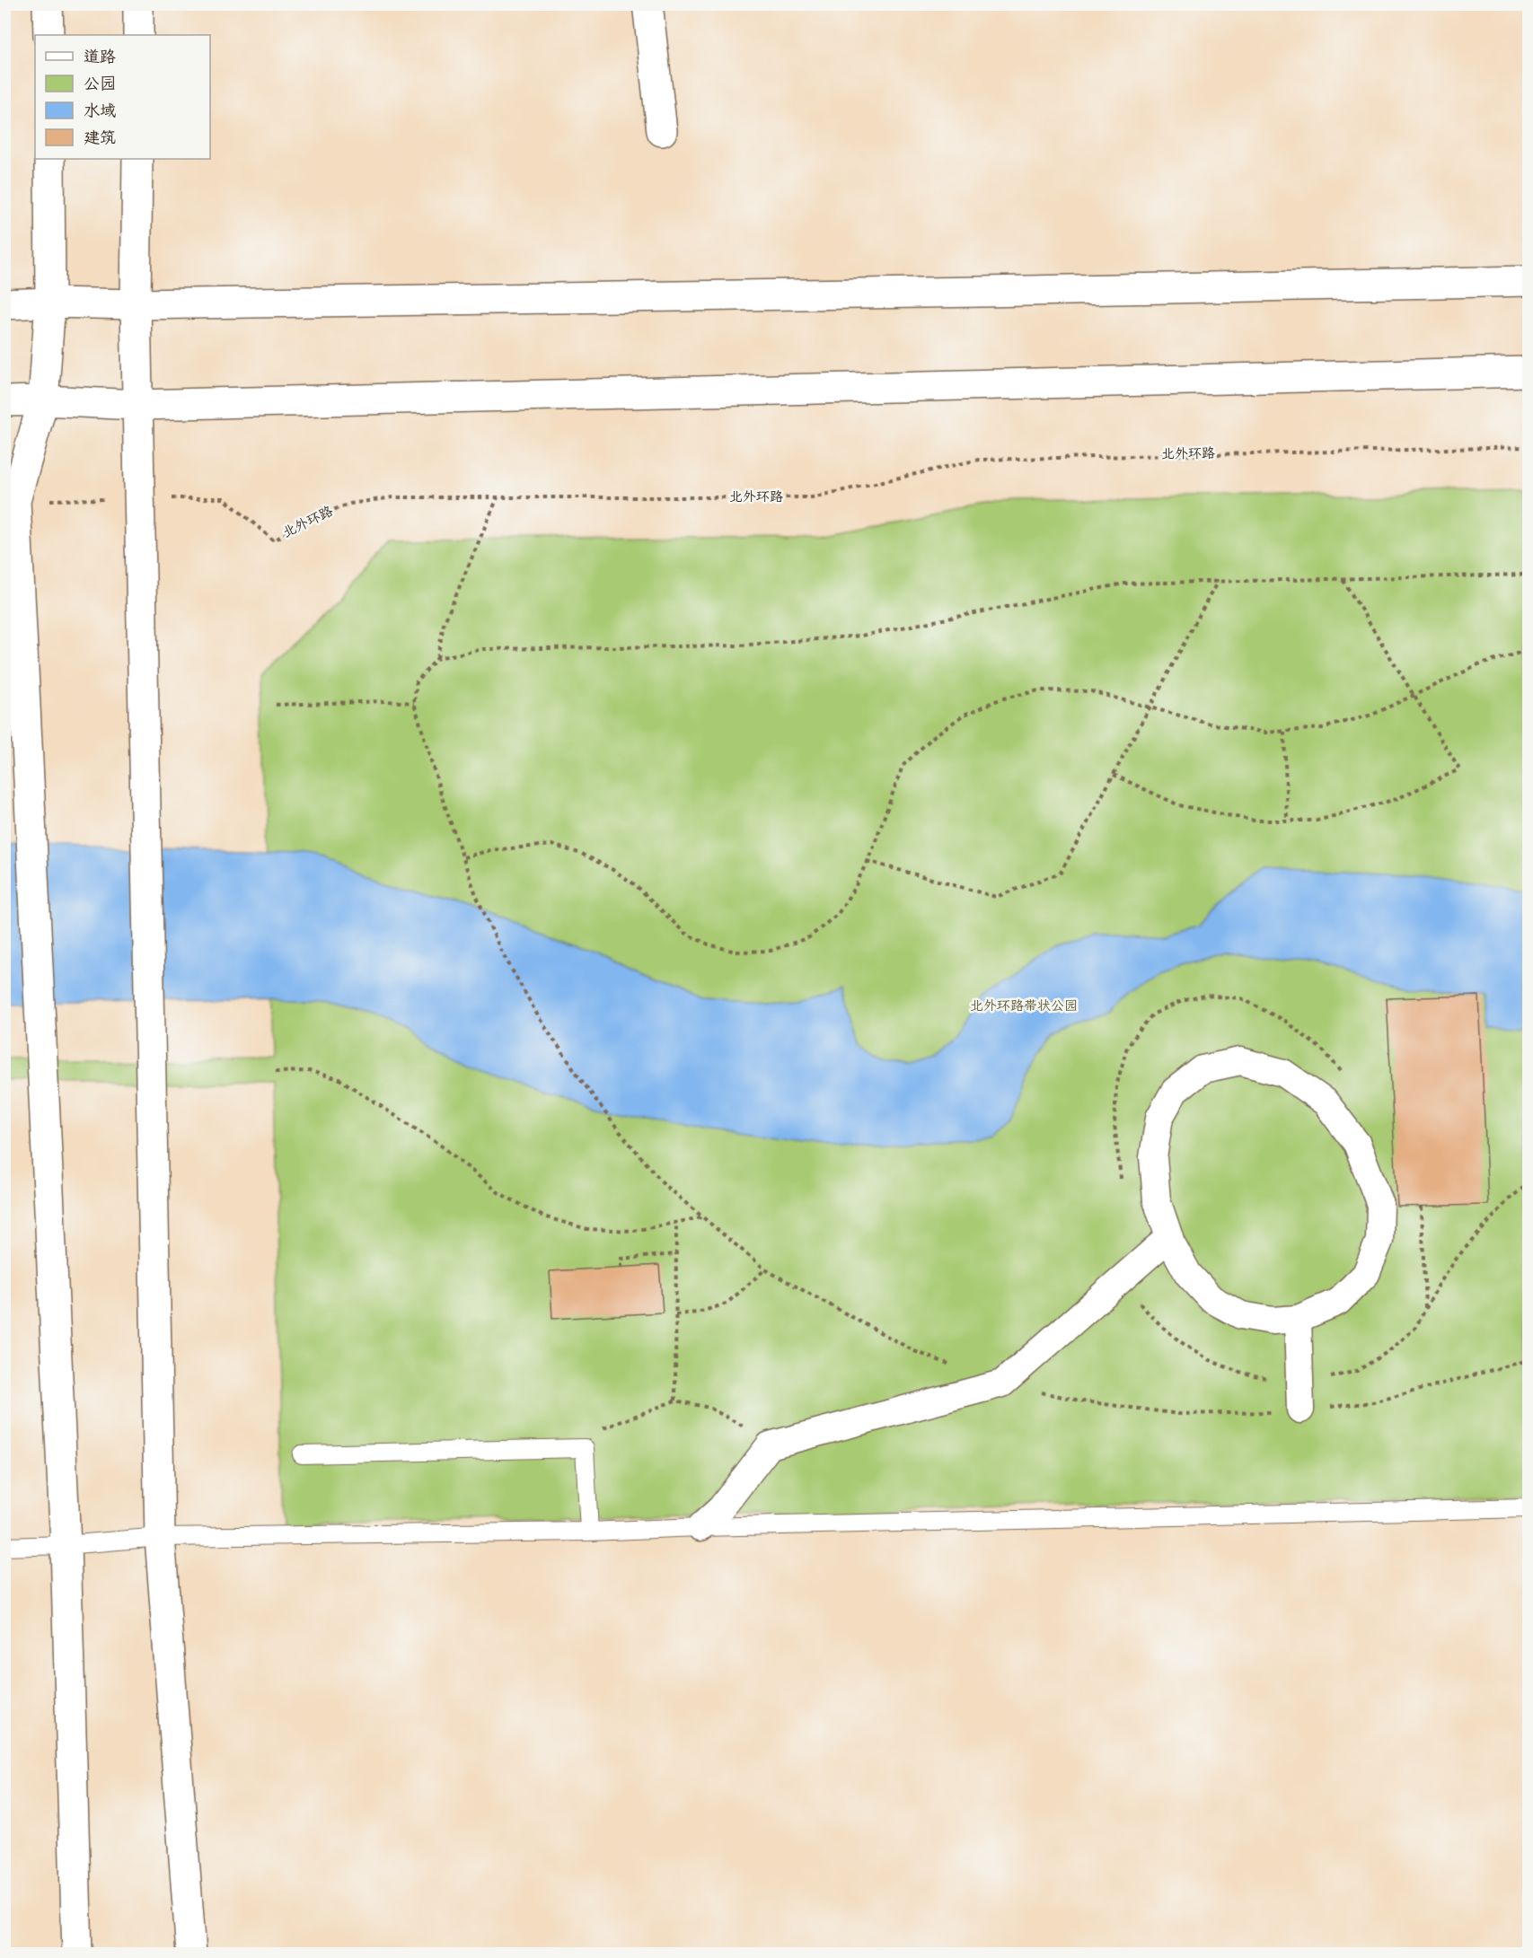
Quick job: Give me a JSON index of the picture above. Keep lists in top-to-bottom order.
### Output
{
  "streets": {
    "path": ["北外环路"]
  },
  "parks": ["北外环路带状公园"],
  "legend": [
    "道路",
    "公园",
    "水域",
    "建筑"
  ]
}
